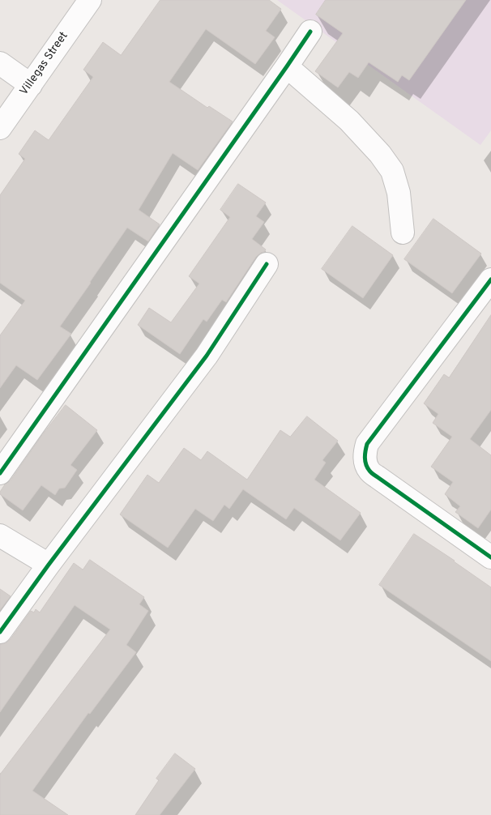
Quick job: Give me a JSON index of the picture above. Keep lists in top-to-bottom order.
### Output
{
  "streets": {
    "street": ["Villegas Street"]
  }
}
